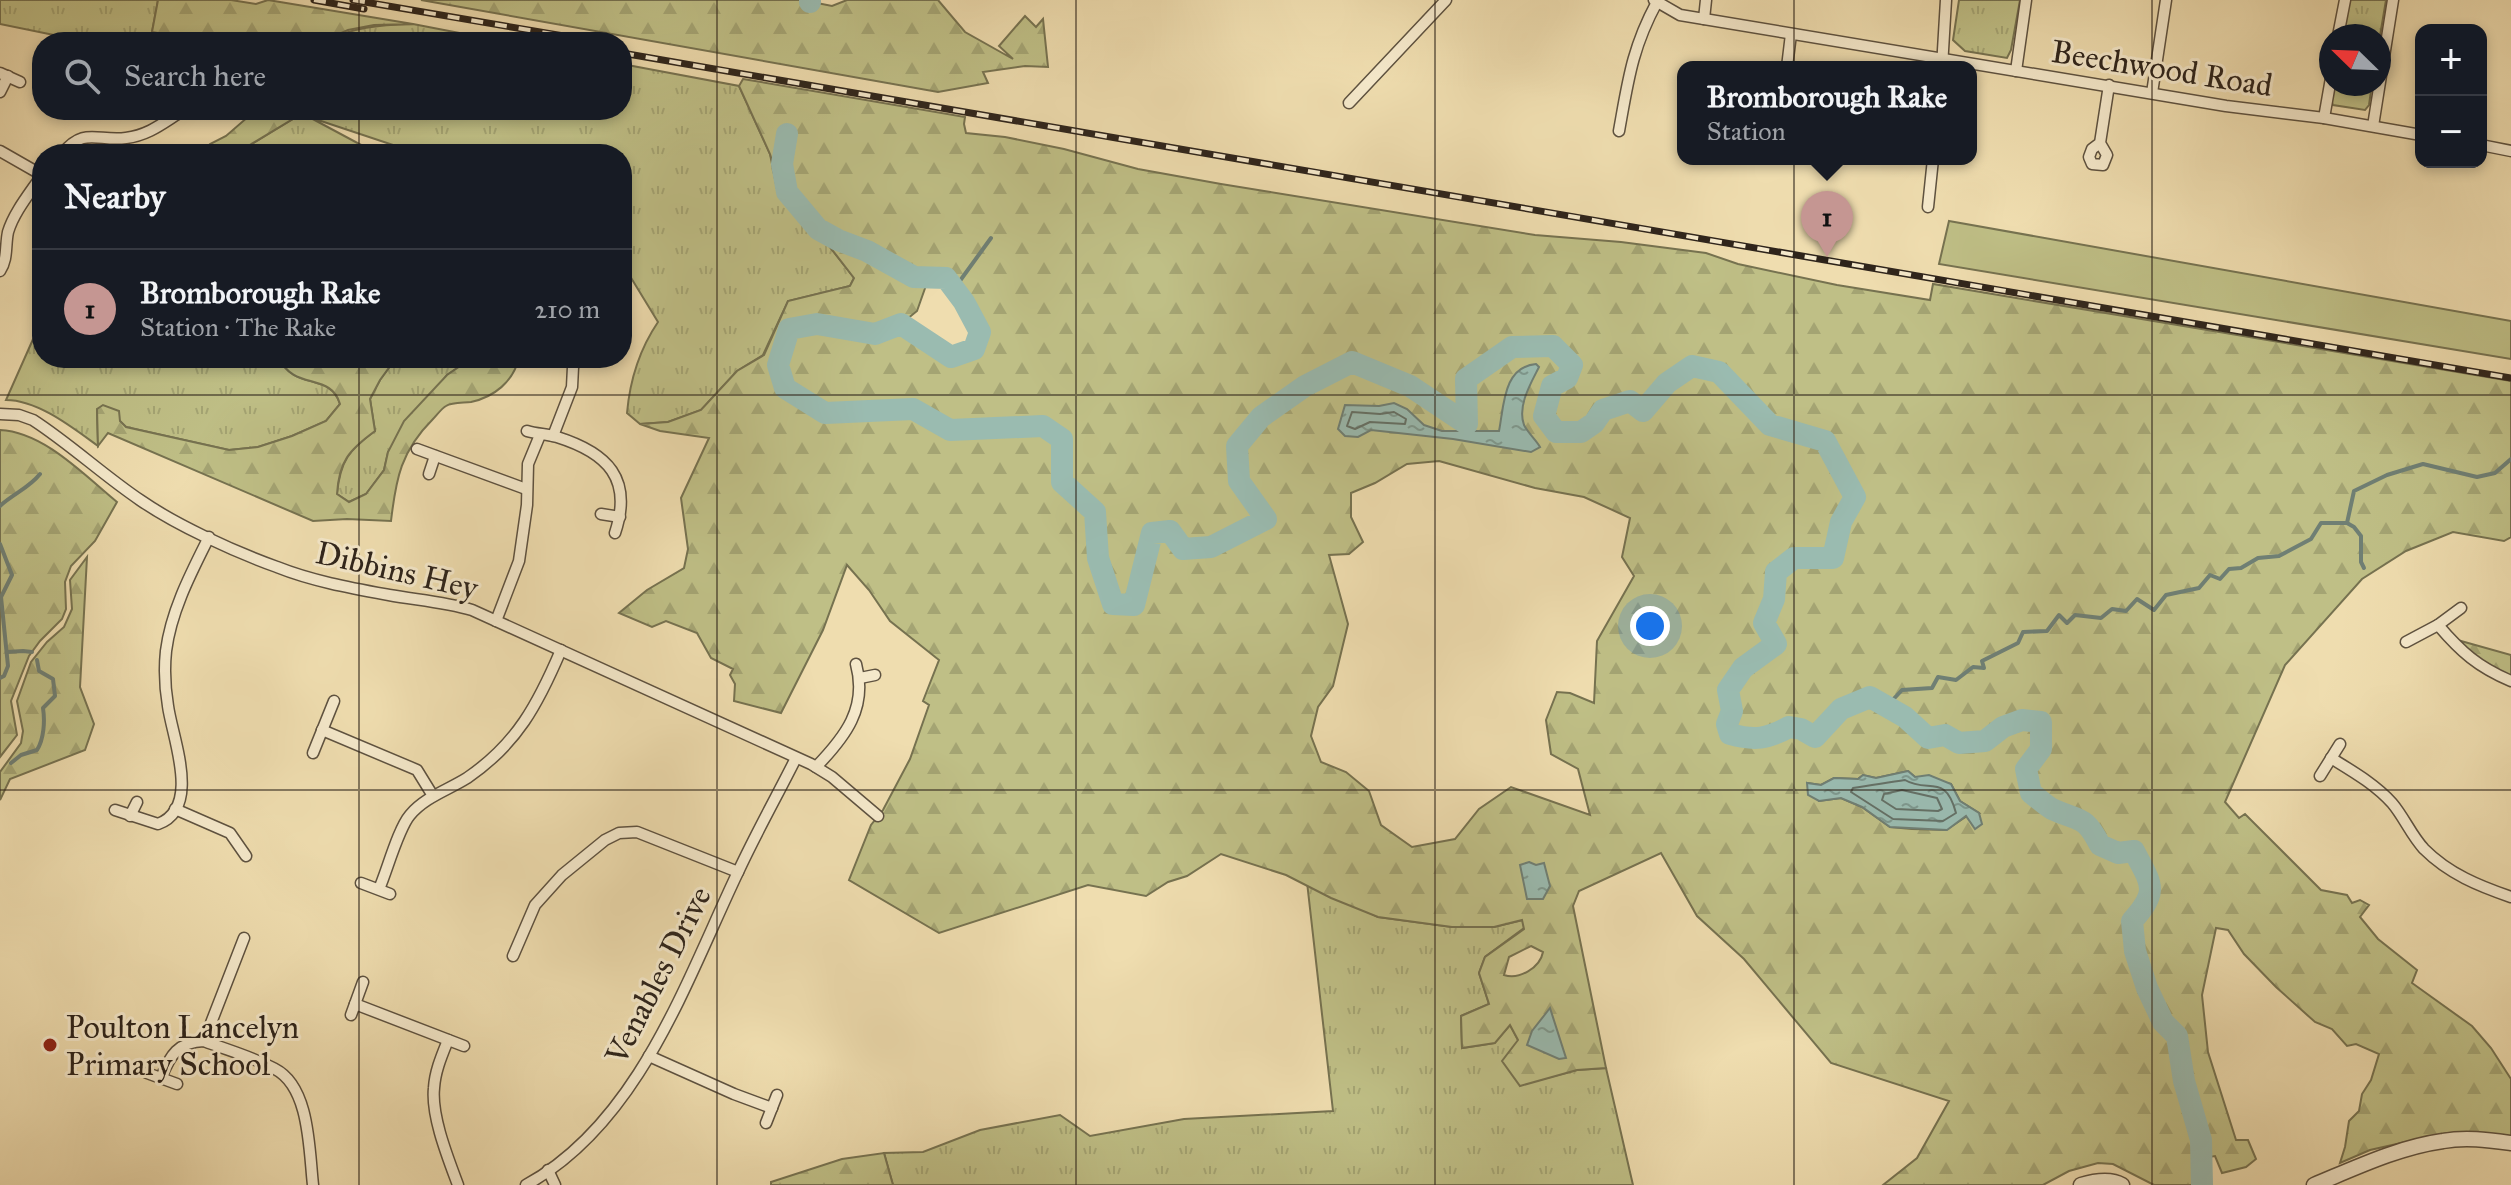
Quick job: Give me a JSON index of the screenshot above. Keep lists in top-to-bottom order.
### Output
{
  "streets": {
    "street": ["Beechwood Road", "Dibbins Hey", "Venables Drive"]
  },
  "crossings": [
    ["Dibbins Hey", "Venables Drive"]
  ],
  "places": ["Poulton Lancelyn Primary School"],
  "north": "top left",
  "page": {
    "map_buttons": ["+", "−"],
    "search": "Search here",
    "popup": ["Bromborough Rake", "Station"],
    "heading": "Nearby",
    "pins": "1",
    "list": [
      {
        "mark": "1",
        "name": "Bromborough Rake",
        "note": "Station · The Rake",
        "value": "210 m"
      }
    ]
  }
}
